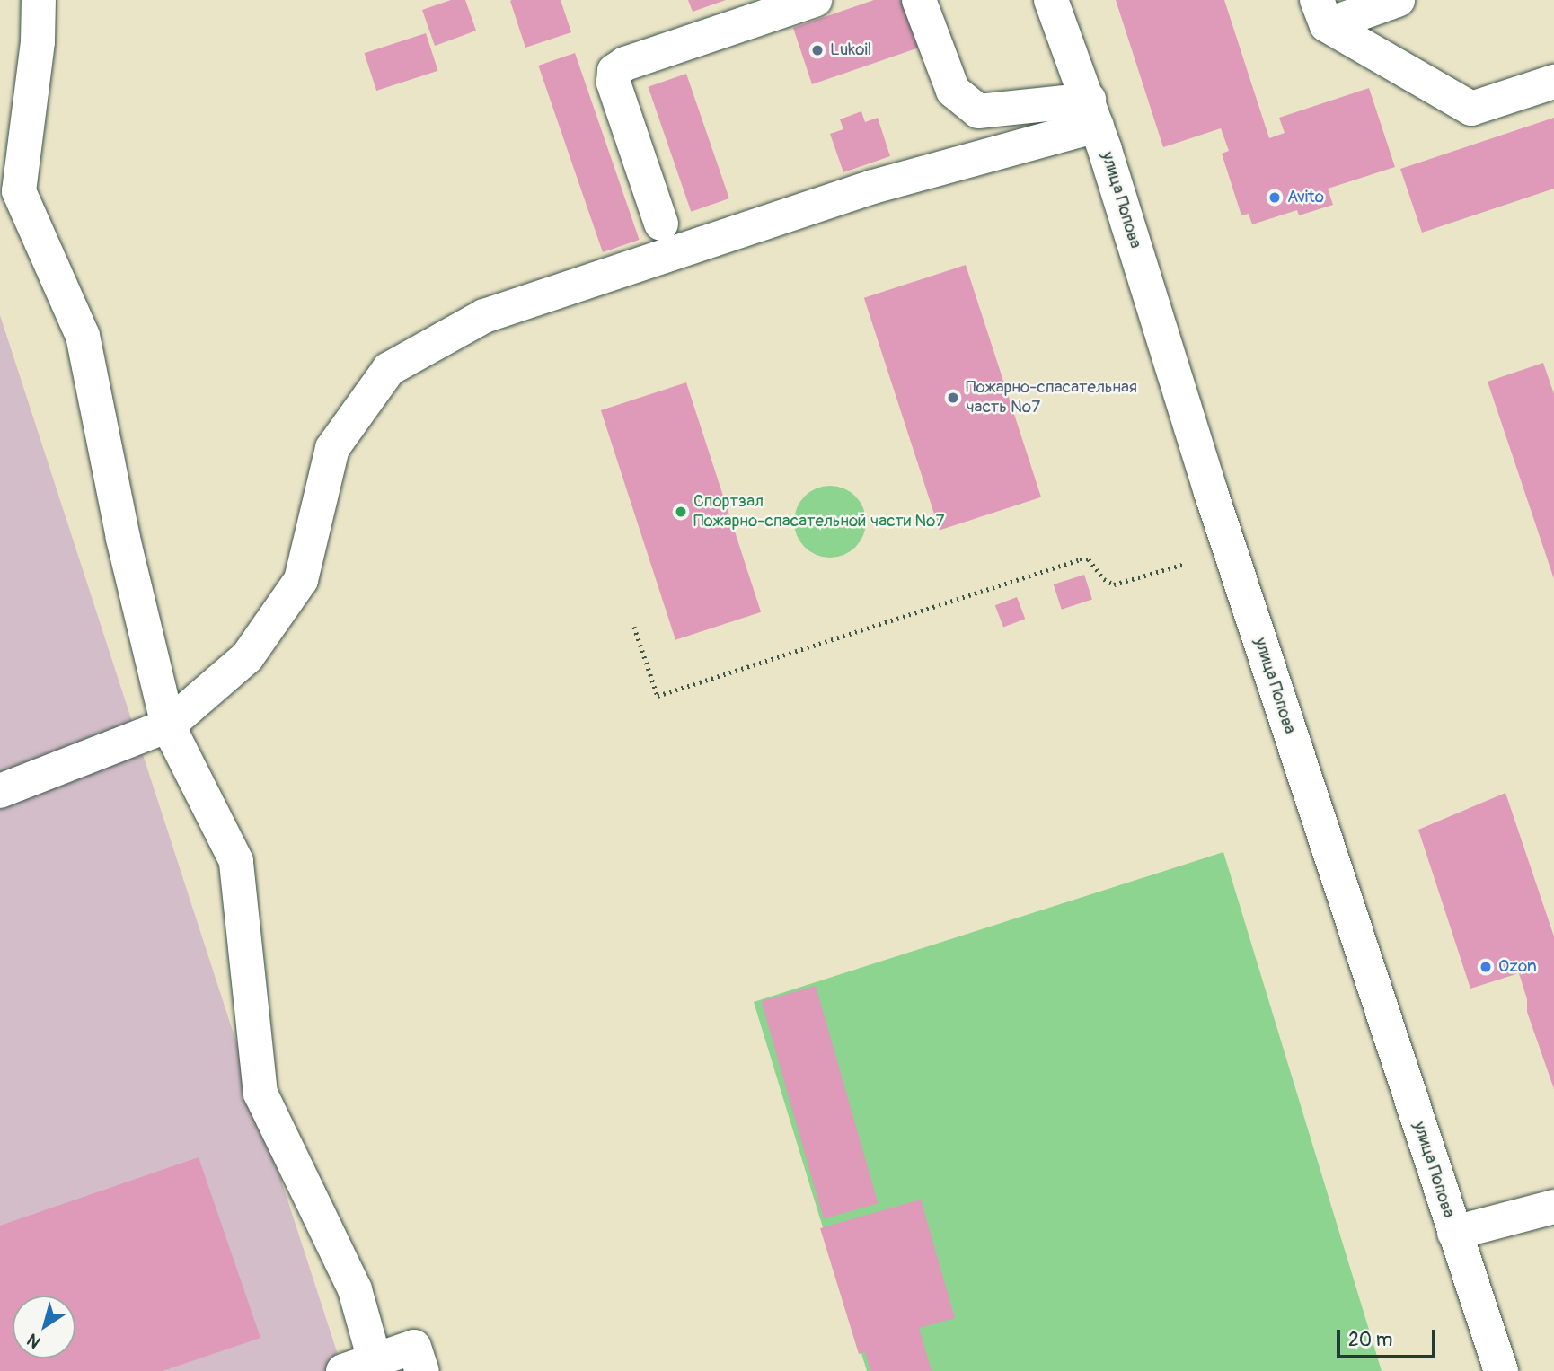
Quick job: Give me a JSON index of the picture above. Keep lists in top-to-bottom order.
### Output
{
  "streets": {
    "street": ["улица Попова"]
  },
  "places": [
    "Lukoil",
    "Avito",
    "Пожарно-спасательная часть №7",
    "Спортзал Пожарно-спасательной части №7",
    "Ozon"
  ],
  "scale_bar": "20 m",
  "north": "bottom left"
}
